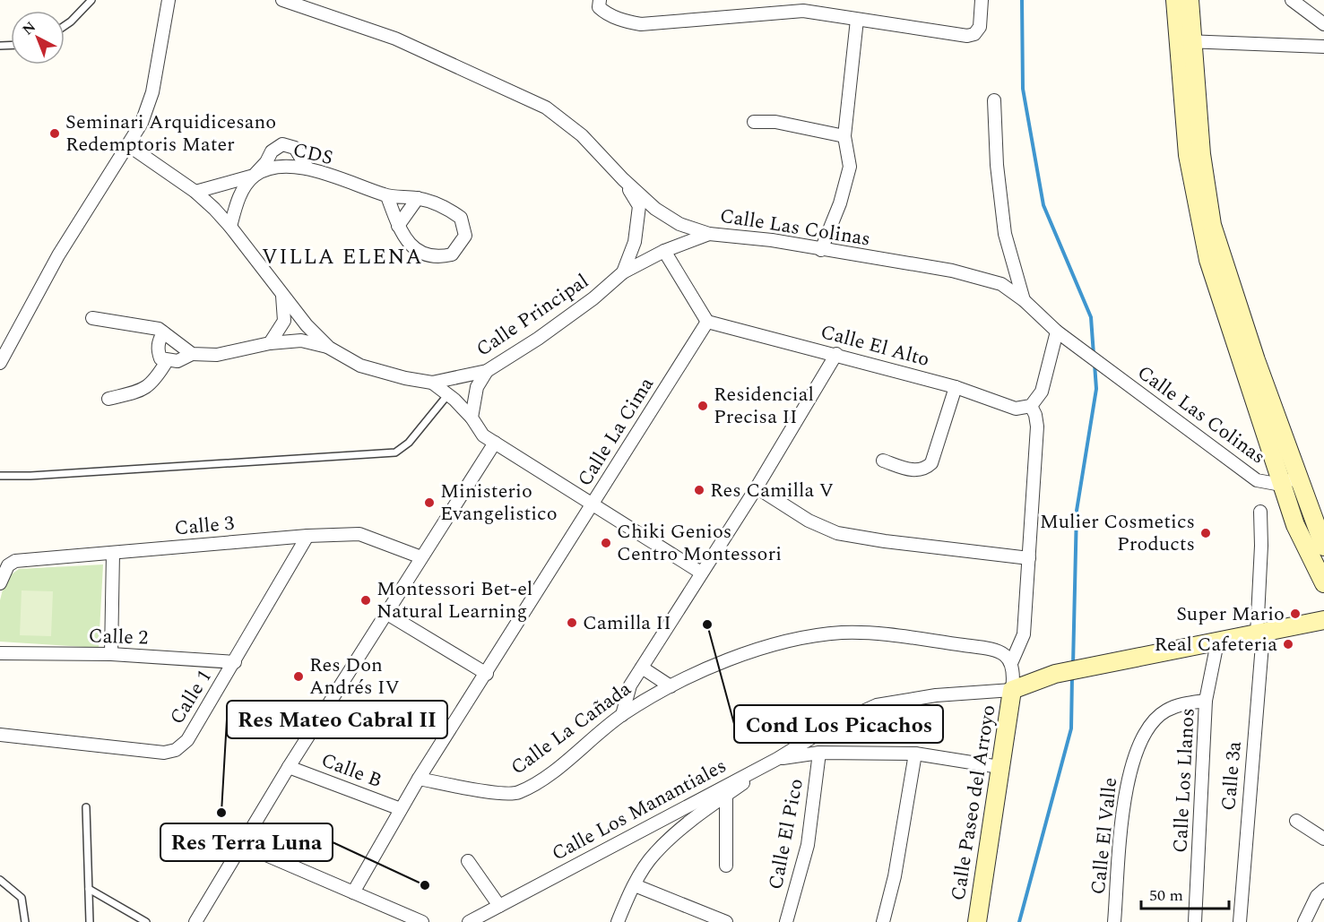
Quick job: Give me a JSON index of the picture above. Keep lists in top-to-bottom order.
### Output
{
  "streets": {
    "main road": ["Calle Paseo del Arroyo"],
    "street": [
      "CDS",
      "Calle Las Colinas",
      "Calle Principal",
      "Calle El Alto",
      "Calle La Cima",
      "Calle 3",
      "Calle 2",
      "Calle 1",
      "Calle La Cañada",
      "Calle B",
      "Calle 3a",
      "Calle Los Llanos",
      "Calle Los Manantiales",
      "Calle El Pico",
      "Calle El Valle"
    ]
  },
  "crossings": [
    ["CDS", "Calle Principal"],
    ["Calle Las Colinas", "Calle Principal"],
    ["Calle El Alto", "Calle La Cima"],
    ["Calle La Cima", "Calle La Cañada"],
    ["Calle La Cima", "Calle B"],
    ["Calle 3", "Calle 1"],
    ["Calle 2", "Calle 1"],
    ["Calle Los Llanos", "Calle El Valle"],
    ["Calle Paseo del Arroyo", "Calle Los Manantiales"]
  ],
  "districts": ["VILLA ELENA"],
  "places": [
    "Seminari Arquidicesano Redemptoris Mater",
    "Residencial Precisa II",
    "Res Camilla V",
    "Ministerio Evangelistico",
    "Mulier Cosmetics Products",
    "Chiki Genios Centro Montessori",
    "Montessori Bet-el Natural Learning",
    "Super Mario",
    "Camilla II",
    "Cond Los Picachos",
    "Real Cafeteria",
    "Res Don Andrés IV",
    "Res Mateo Cabral II",
    "Res Terra Luna"
  ],
  "scale_bar": "50 m",
  "north": "top left"
}
